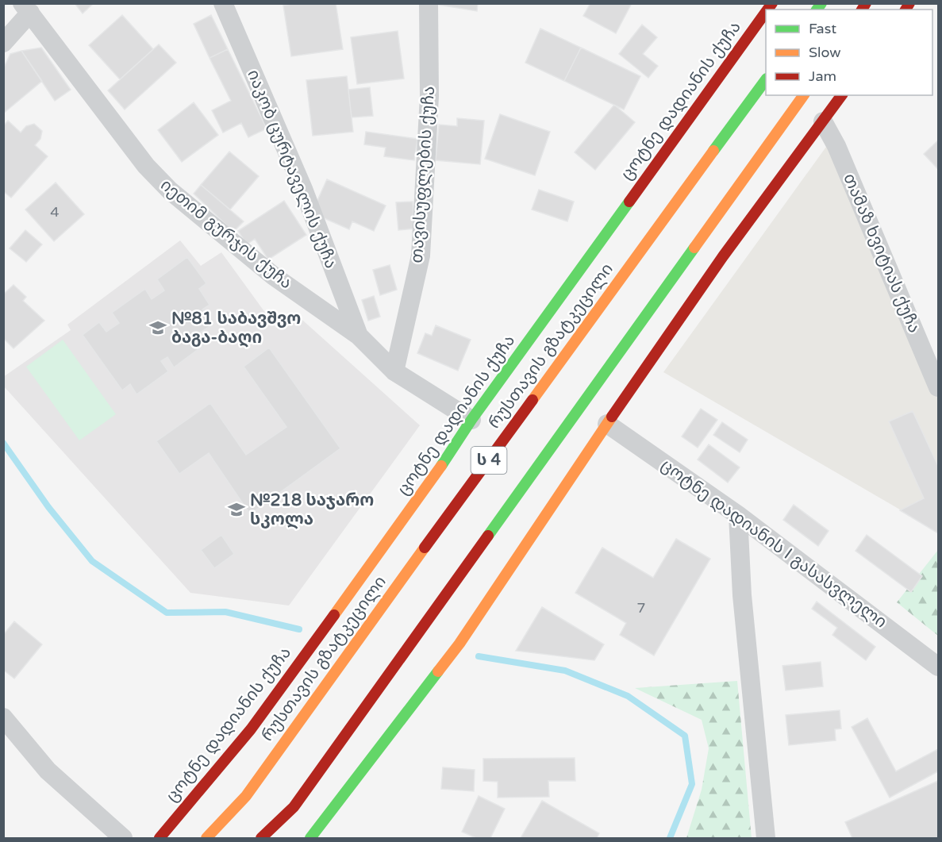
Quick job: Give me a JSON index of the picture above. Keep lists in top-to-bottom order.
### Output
{
  "streets": {
    "main road": ["ცოტნე დადიანის ქუჩა", "რუსთავის გზატკეცილი", "ს 4"],
    "street": [
      "იაკობ ცურტაველის ქუჩა",
      "თავისუფლების ქუჩა",
      "იეთიმ გურჯის ქუჩა",
      "თამაზ ხვიტიას ქუჩა",
      "ცოტნე დადიანის I გასასვლელი"
    ]
  },
  "crossings": [
    ["ცოტნე დადიანის ქუჩა", "იეთიმ გურჯის ქუჩა"],
    ["იაკობ ცურტაველის ქუჩა", "იეთიმ გურჯის ქუჩა"],
    ["თავისუფლების ქუჩა", "იეთიმ გურჯის ქუჩა"]
  ],
  "places": {
    "school or university": ["№81 საბავშვო ბაგა-ბაღი", "№218 საჯარო სკოლა"]
  },
  "house_numbers": ["4", "7"],
  "legend": ["Fast", "Slow", "Jam"]
}
